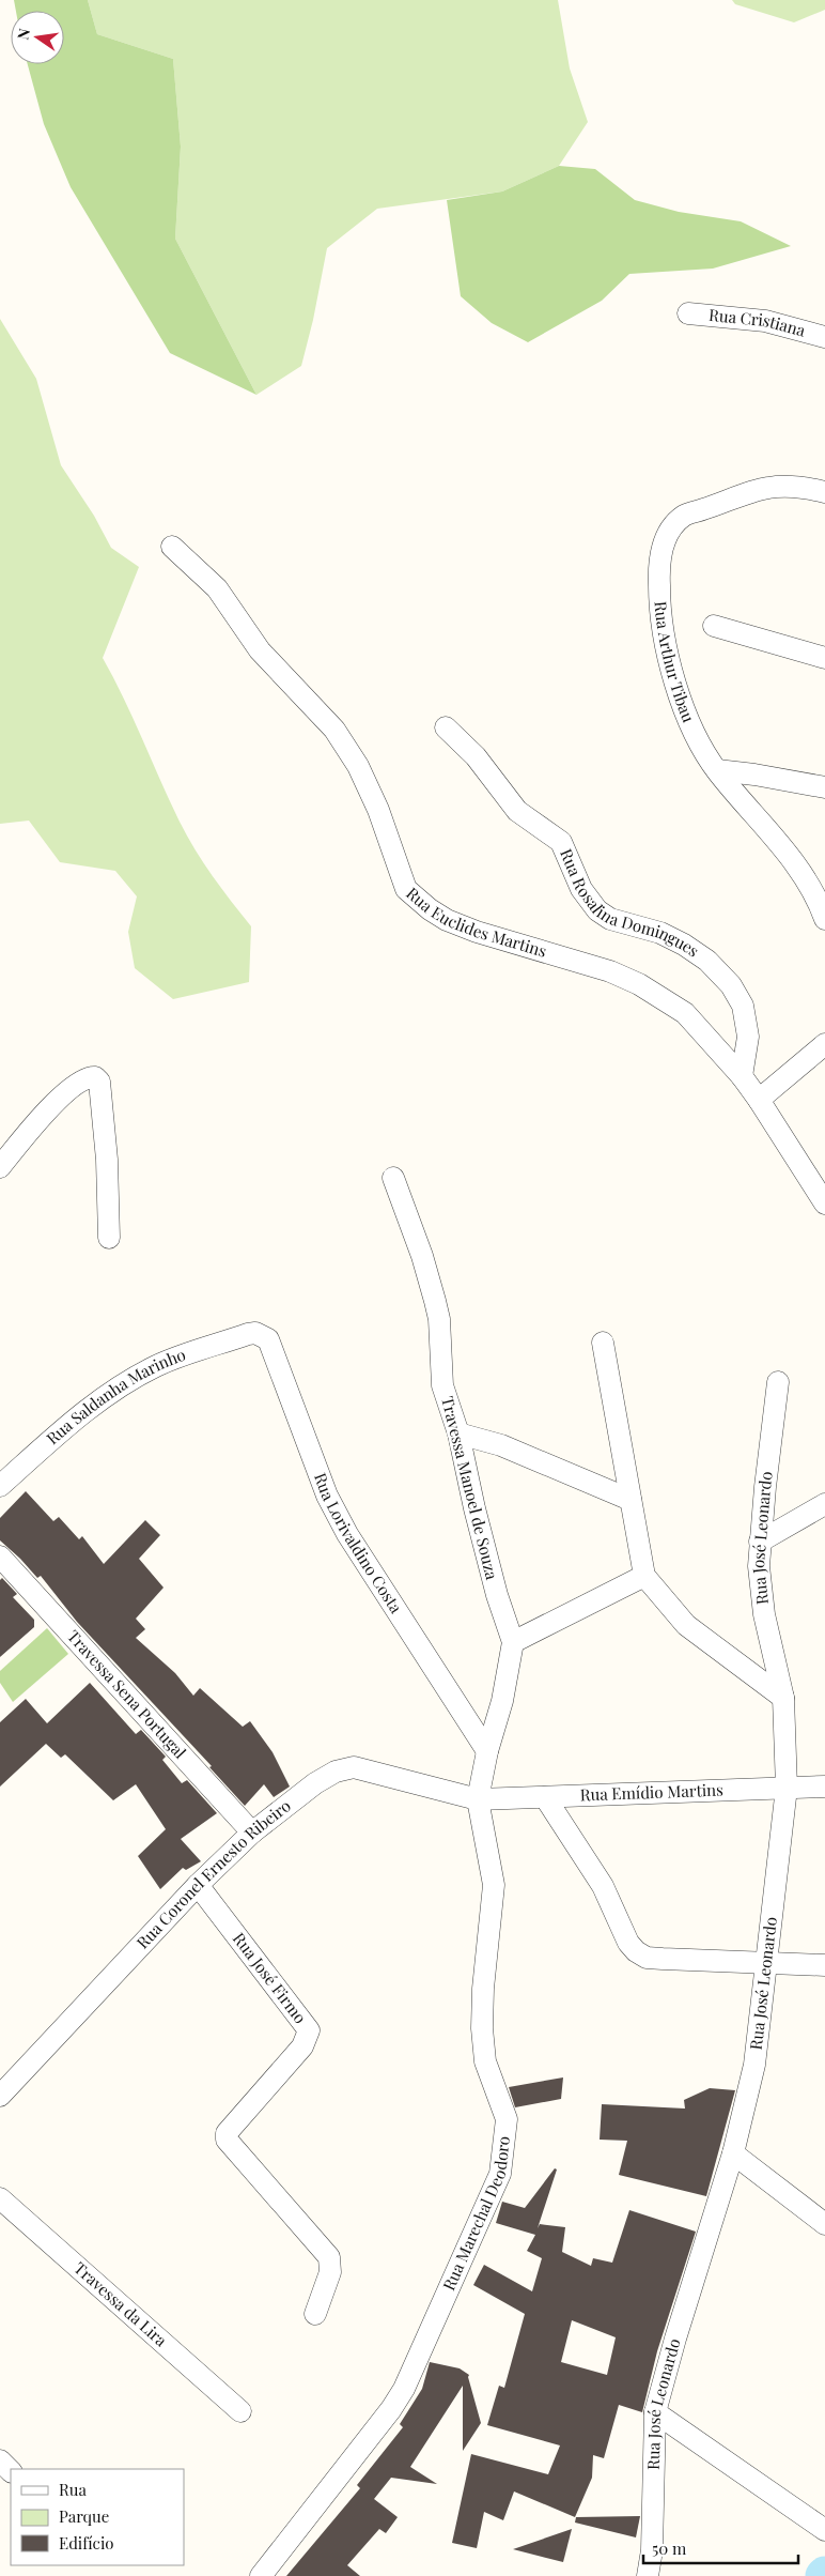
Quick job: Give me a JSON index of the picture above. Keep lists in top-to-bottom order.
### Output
{
  "streets": {
    "street": [
      "Rua Cristiana",
      "Rua Arthur Tibau",
      "Rua Rosalina Domingues",
      "Rua Euclides Martins",
      "Rua Saldanha Marinho",
      "Travessa Manoel de Souza",
      "Rua José Leonardo",
      "Rua Lorivaldino Costa",
      "Travessa Sena Portugal",
      "Rua Emídio Martins",
      "Rua Coronel Ernesto Ribeiro",
      "Rua José Firmo",
      "Rua Marechal Deodoro",
      "Travessa da Lira"
    ]
  },
  "crossings": [
    ["Rua Rosalina Domingues", "Rua Euclides Martins"],
    ["Rua Saldanha Marinho", "Rua Lorivaldino Costa"],
    ["Travessa Manoel de Souza", "Rua Lorivaldino Costa"],
    ["Travessa Manoel de Souza", "Rua Emídio Martins"],
    ["Travessa Manoel de Souza", "Rua Coronel Ernesto Ribeiro"],
    ["Travessa Manoel de Souza", "Rua Marechal Deodoro"],
    ["Rua José Leonardo", "Rua Emídio Martins"],
    ["Travessa Sena Portugal", "Rua Coronel Ernesto Ribeiro"],
    ["Rua Emídio Martins", "Rua Coronel Ernesto Ribeiro"],
    ["Rua Emídio Martins", "Rua Marechal Deodoro"],
    ["Rua Coronel Ernesto Ribeiro", "Rua José Firmo"],
    ["Rua Coronel Ernesto Ribeiro", "Rua Marechal Deodoro"]
  ],
  "legend": ["Rua", "Parque", "Edifício"],
  "scale_bar": "50 m",
  "north": "left"
}
